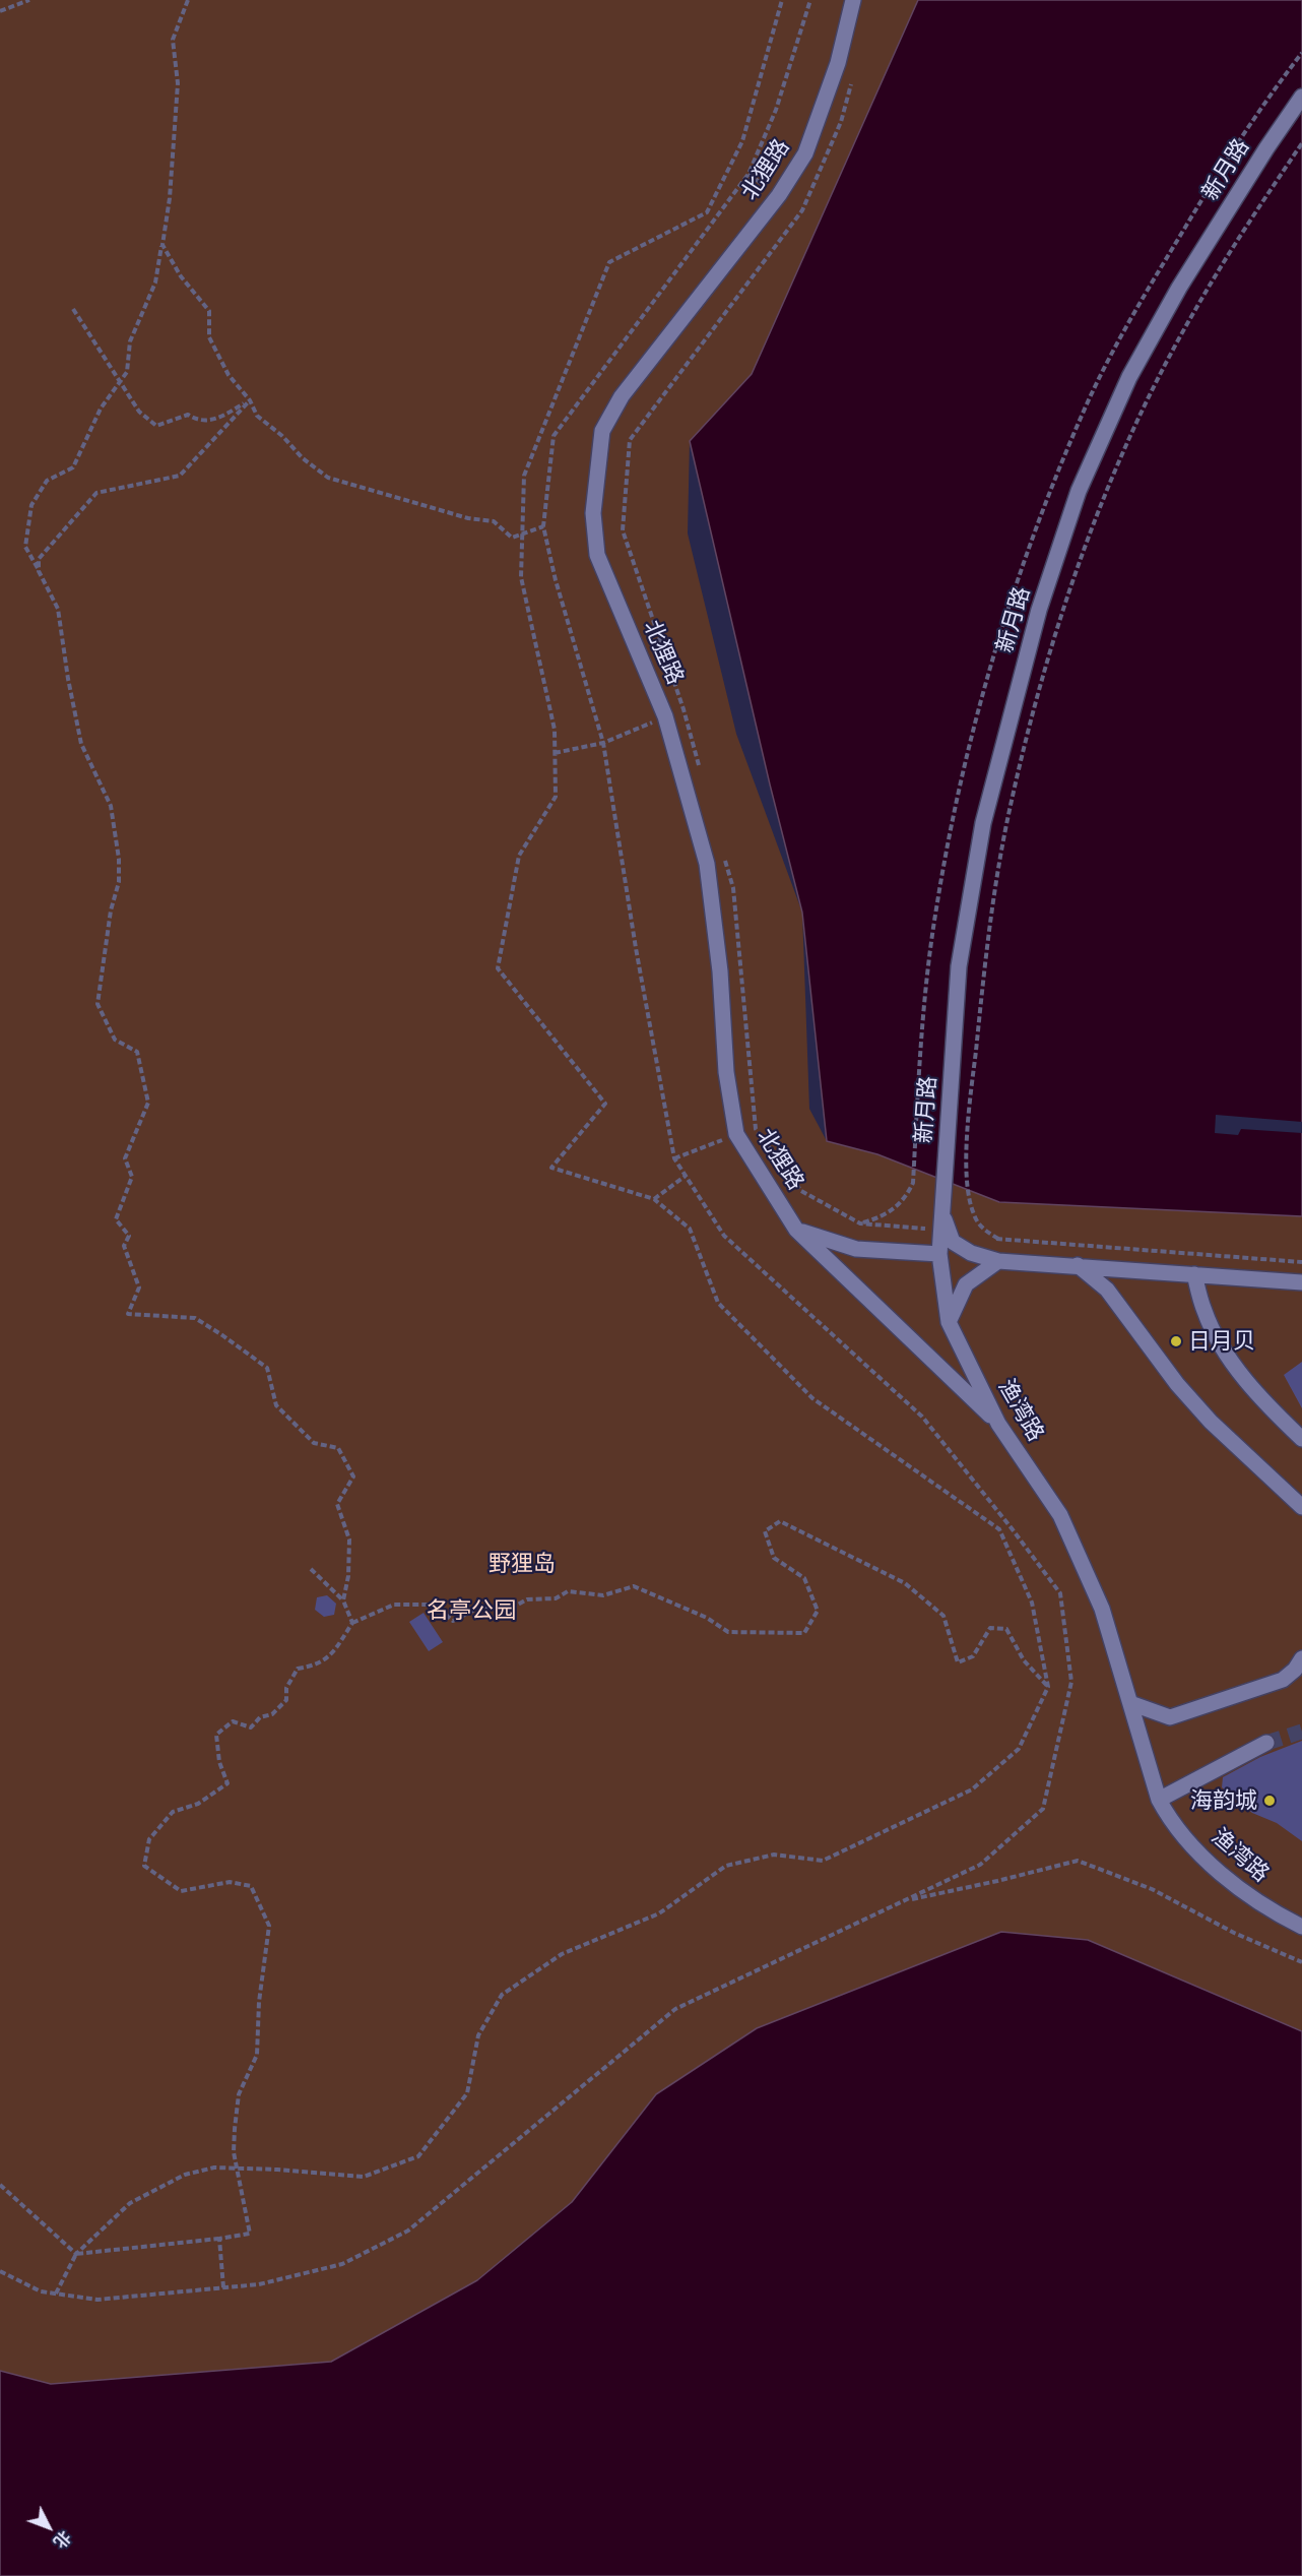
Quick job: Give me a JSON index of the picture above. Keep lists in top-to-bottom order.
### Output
{
  "streets": {
    "street": ["北狸路", "新月路", "渔湾路"]
  },
  "crossings": [
    ["北狸路", "渔湾路"],
    ["新月路", "渔湾路"]
  ],
  "parks": ["野狸岛", "名亭公园"],
  "places": ["日月贝", "海韵城"],
  "north": "bottom right"
}
